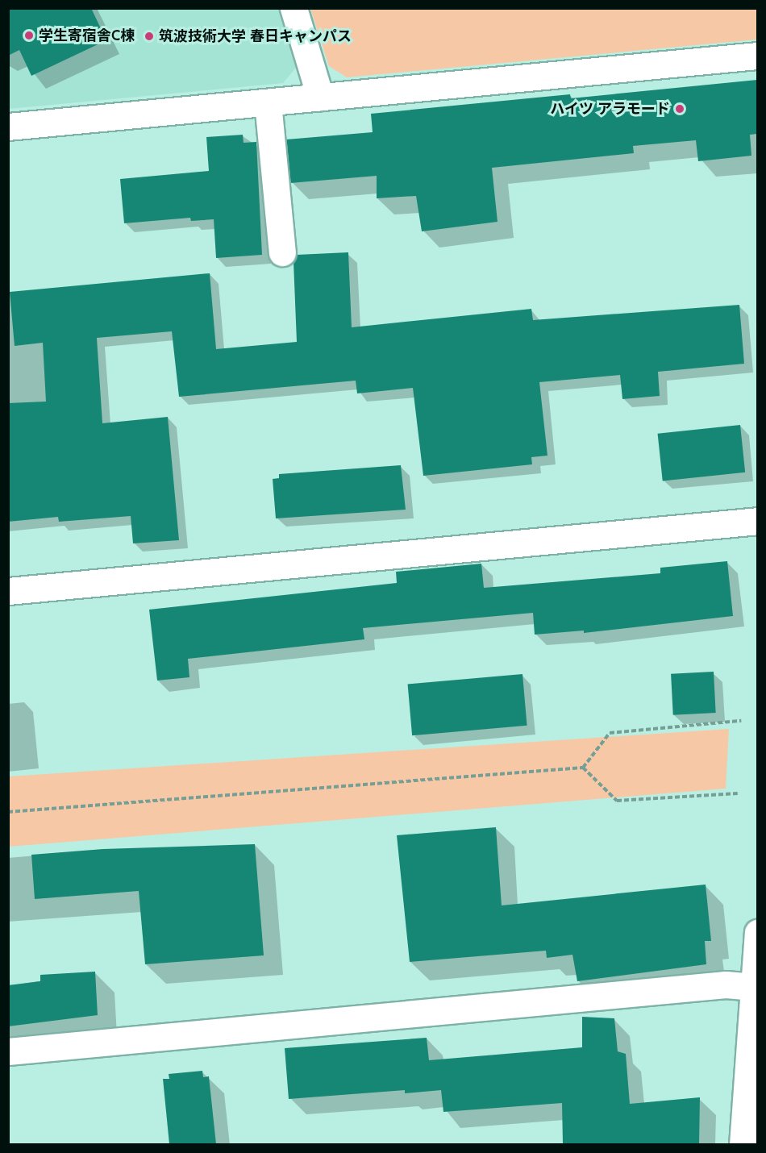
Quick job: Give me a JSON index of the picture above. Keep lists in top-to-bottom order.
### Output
{
  "places": ["学生寄宿舎C棟", "筑波技術大学 春日キャンパス", "ハイツ アラモード"]
}
